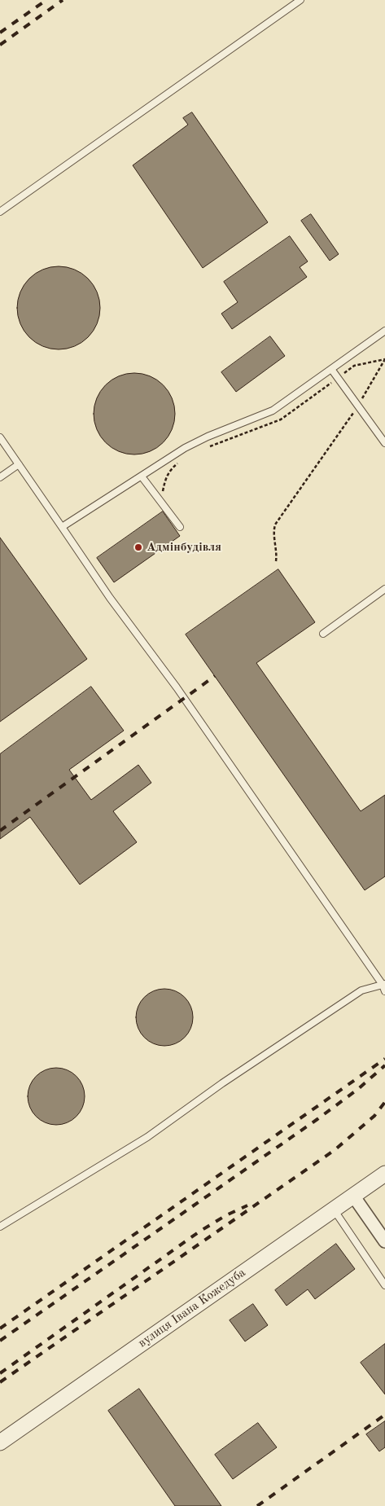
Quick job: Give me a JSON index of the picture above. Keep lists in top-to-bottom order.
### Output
{
  "streets": {
    "street": ["вулиця Івана Кожедуба"]
  },
  "places": ["Адмінбудівля"]
}
